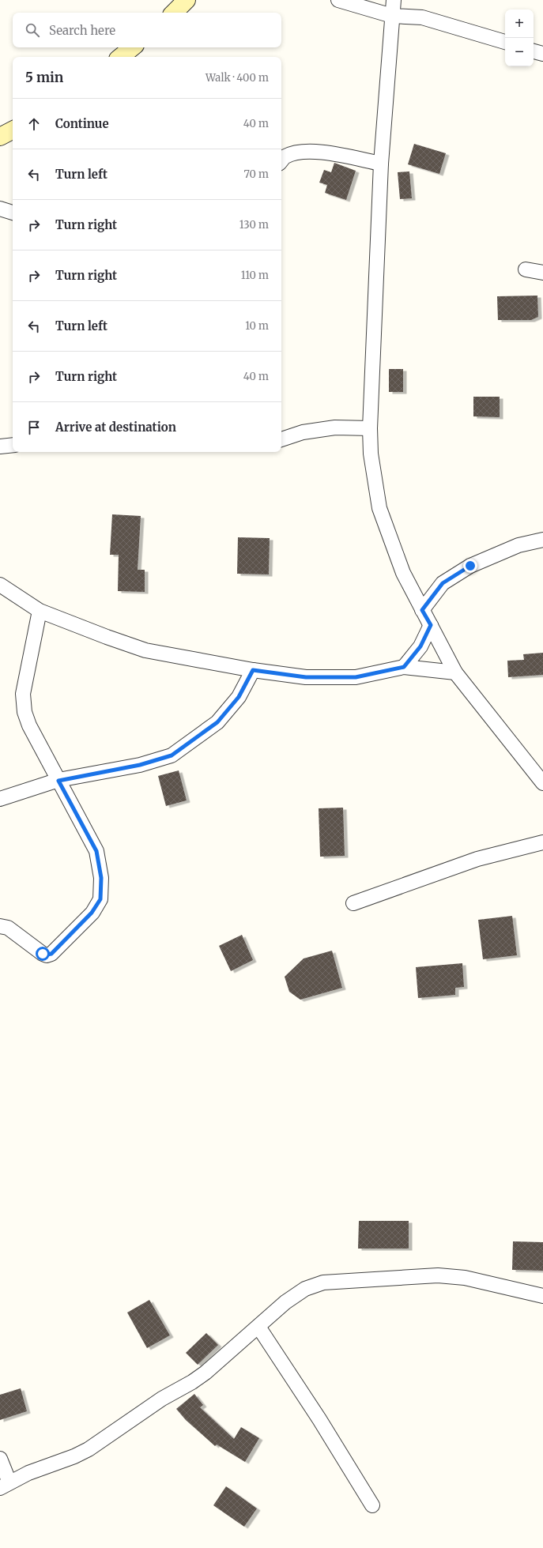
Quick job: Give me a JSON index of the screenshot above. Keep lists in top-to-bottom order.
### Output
{
  "page": {
    "map_buttons": ["+", "−"],
    "search": "Search here",
    "heading": ["5 min", "Walk · 400 m"],
    "list": [
      ["Continue", "40 m"],
      ["Turn left", "70 m"],
      ["Turn right", "130 m"],
      ["Turn right", "110 m"],
      ["Turn left", "10 m"],
      ["Turn right", "40 m"],
      "Arrive at destination"
    ]
  }
}
